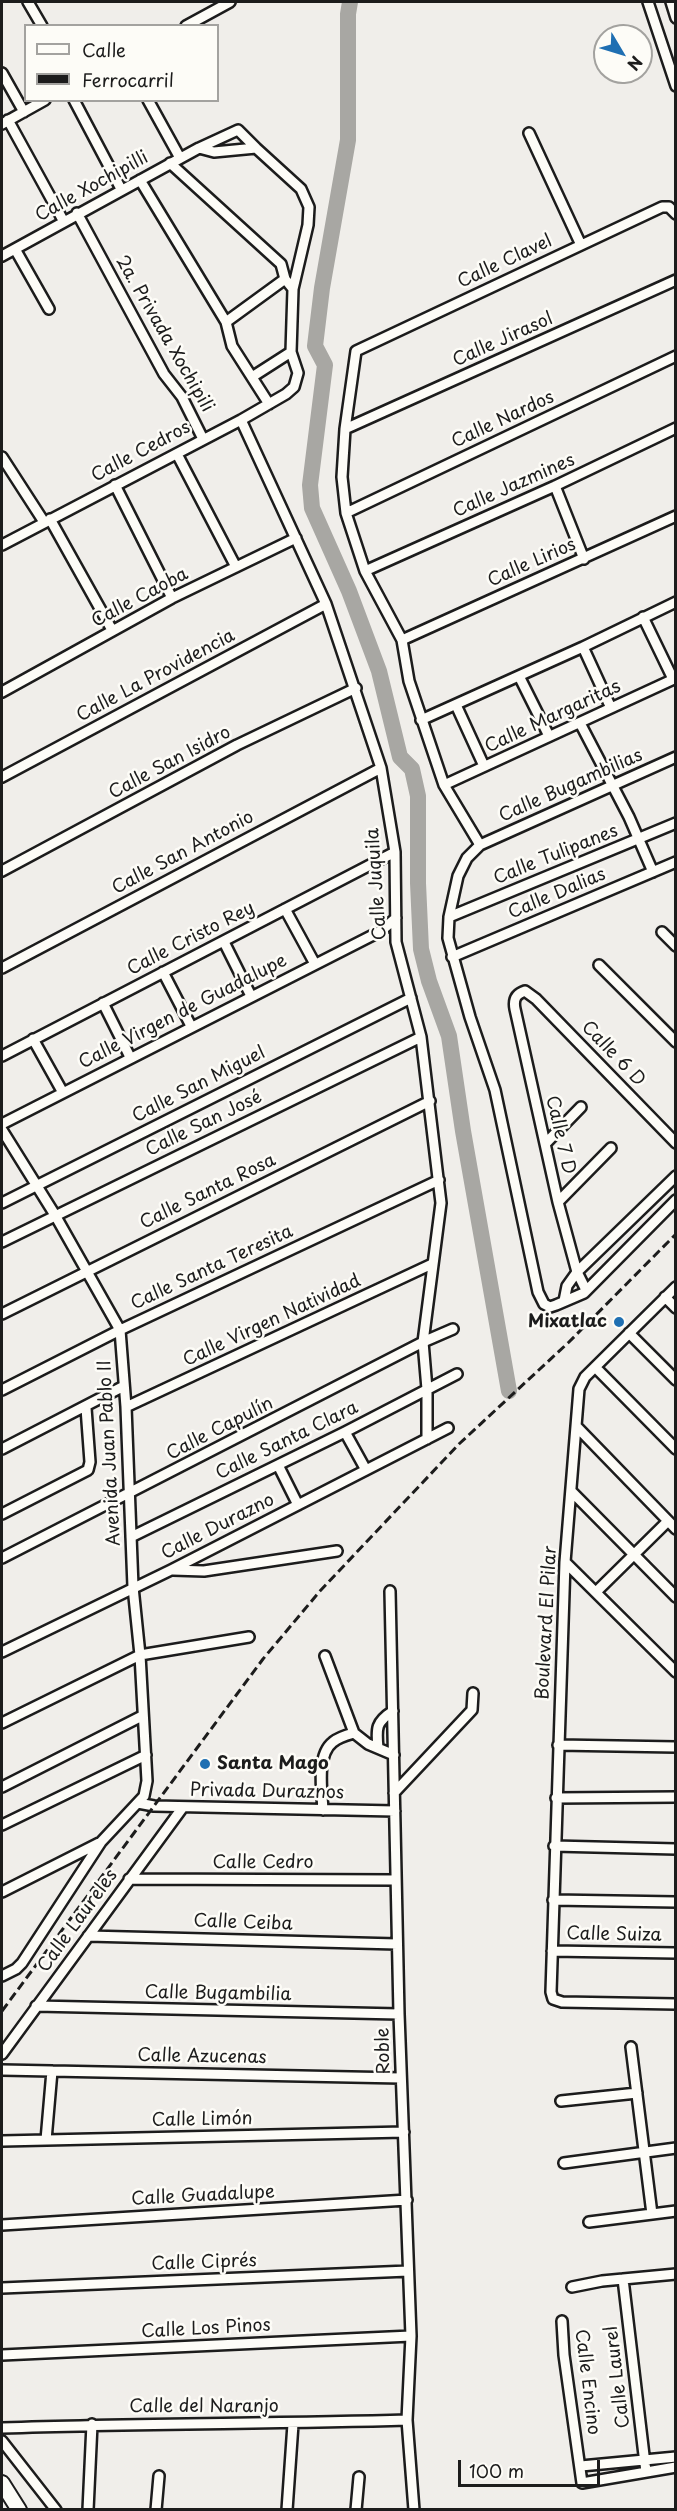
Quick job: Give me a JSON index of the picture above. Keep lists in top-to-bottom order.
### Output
{
  "streets": {
    "street": [
      "Calle Xochipilli",
      "Calle Clavel",
      "2a. Privada Xochipili",
      "Calle Jirasol",
      "Calle Nardos",
      "Calle Cedros",
      "Calle Jazmines",
      "Calle Lirios",
      "Calle Caoba",
      "Calle La Providencia",
      "Calle Margaritas",
      "Calle San Isidro",
      "Calle Bugambilias",
      "Calle San Antonio",
      "Calle Tulipanes",
      "Calle Juquila",
      "Calle Dalias",
      "Calle Cristo Rey",
      "Calle Virgen de Guadalupe",
      "Calle 6 D",
      "Calle San Miguel",
      "Calle San José",
      "Calle 7 D",
      "Calle Santa Rosa",
      "Calle Santa Teresita",
      "Calle Virgen Natividad",
      "Calle Capulín",
      "Calle Santa Clara",
      "Avenida Juan Pablo II",
      "Calle Durazno",
      "Boulevard El Pilar",
      "Privada Duraznos",
      "Calle Cedro",
      "Calle Laureles",
      "Calle Ceiba",
      "Calle Suiza",
      "Calle Bugambilia",
      "Roble",
      "Calle Azucenas",
      "Calle Limón",
      "Calle Guadalupe",
      "Calle Ciprés",
      "Calle Los Pinos",
      "Calle Laurel",
      "Calle Encino",
      "Calle del Naranjo"
    ]
  },
  "crossings": [
    ["Calle Xochipilli", "2a. Privada Xochipili"],
    ["Calle Clavel", "Calle Jirasol"],
    ["2a. Privada Xochipili", "Calle Cedros"],
    ["Calle Cedros", "Calle Juquila"],
    ["Calle Caoba", "Calle Juquila"],
    ["Calle La Providencia", "Calle Juquila"],
    ["Calle San Isidro", "Calle Juquila"],
    ["Calle San Antonio", "Calle Juquila"],
    ["Calle Juquila", "Calle Cristo Rey"],
    ["Calle Juquila", "Calle Virgen de Guadalupe"],
    ["Calle Juquila", "Calle San Miguel"],
    ["Calle Juquila", "Calle San José"],
    ["Calle Juquila", "Calle Santa Rosa"],
    ["Calle Juquila", "Calle Santa Teresita"],
    ["Calle Juquila", "Calle Virgen Natividad"],
    ["Calle Juquila", "Calle Capulín"],
    ["Calle Juquila", "Calle Santa Clara"],
    ["Calle Juquila", "Calle Durazno"],
    ["Calle 6 D", "Calle 7 D"],
    ["Calle San Miguel", "Avenida Juan Pablo II"],
    ["Calle San José", "Avenida Juan Pablo II"],
    ["Calle Santa Rosa", "Avenida Juan Pablo II"],
    ["Calle Santa Teresita", "Avenida Juan Pablo II"],
    ["Calle Virgen Natividad", "Avenida Juan Pablo II"],
    ["Calle Capulín", "Avenida Juan Pablo II"],
    ["Calle Santa Clara", "Avenida Juan Pablo II"],
    ["Avenida Juan Pablo II", "Calle Durazno"],
    ["Avenida Juan Pablo II", "Privada Duraznos"],
    ["Avenida Juan Pablo II", "Calle Laureles"],
    ["Boulevard El Pilar", "Calle Suiza"],
    ["Privada Duraznos", "Calle Laureles"],
    ["Privada Duraznos", "Roble"],
    ["Calle Cedro", "Calle Laureles"],
    ["Calle Cedro", "Roble"],
    ["Calle Laureles", "Calle Ceiba"],
    ["Calle Laureles", "Calle Bugambilia"],
    ["Calle Ceiba", "Roble"],
    ["Calle Bugambilia", "Roble"],
    ["Roble", "Calle Azucenas"],
    ["Roble", "Calle Limón"],
    ["Roble", "Calle Guadalupe"],
    ["Roble", "Calle Ciprés"],
    ["Roble", "Calle Los Pinos"],
    ["Roble", "Calle del Naranjo"],
    ["Calle Laurel", "Calle Encino"]
  ],
  "places": ["Mixatlac", "Santa Mago"],
  "legend": ["Calle", "Ferrocarril"],
  "scale_bar": "100 m",
  "north": "bottom right"
}
